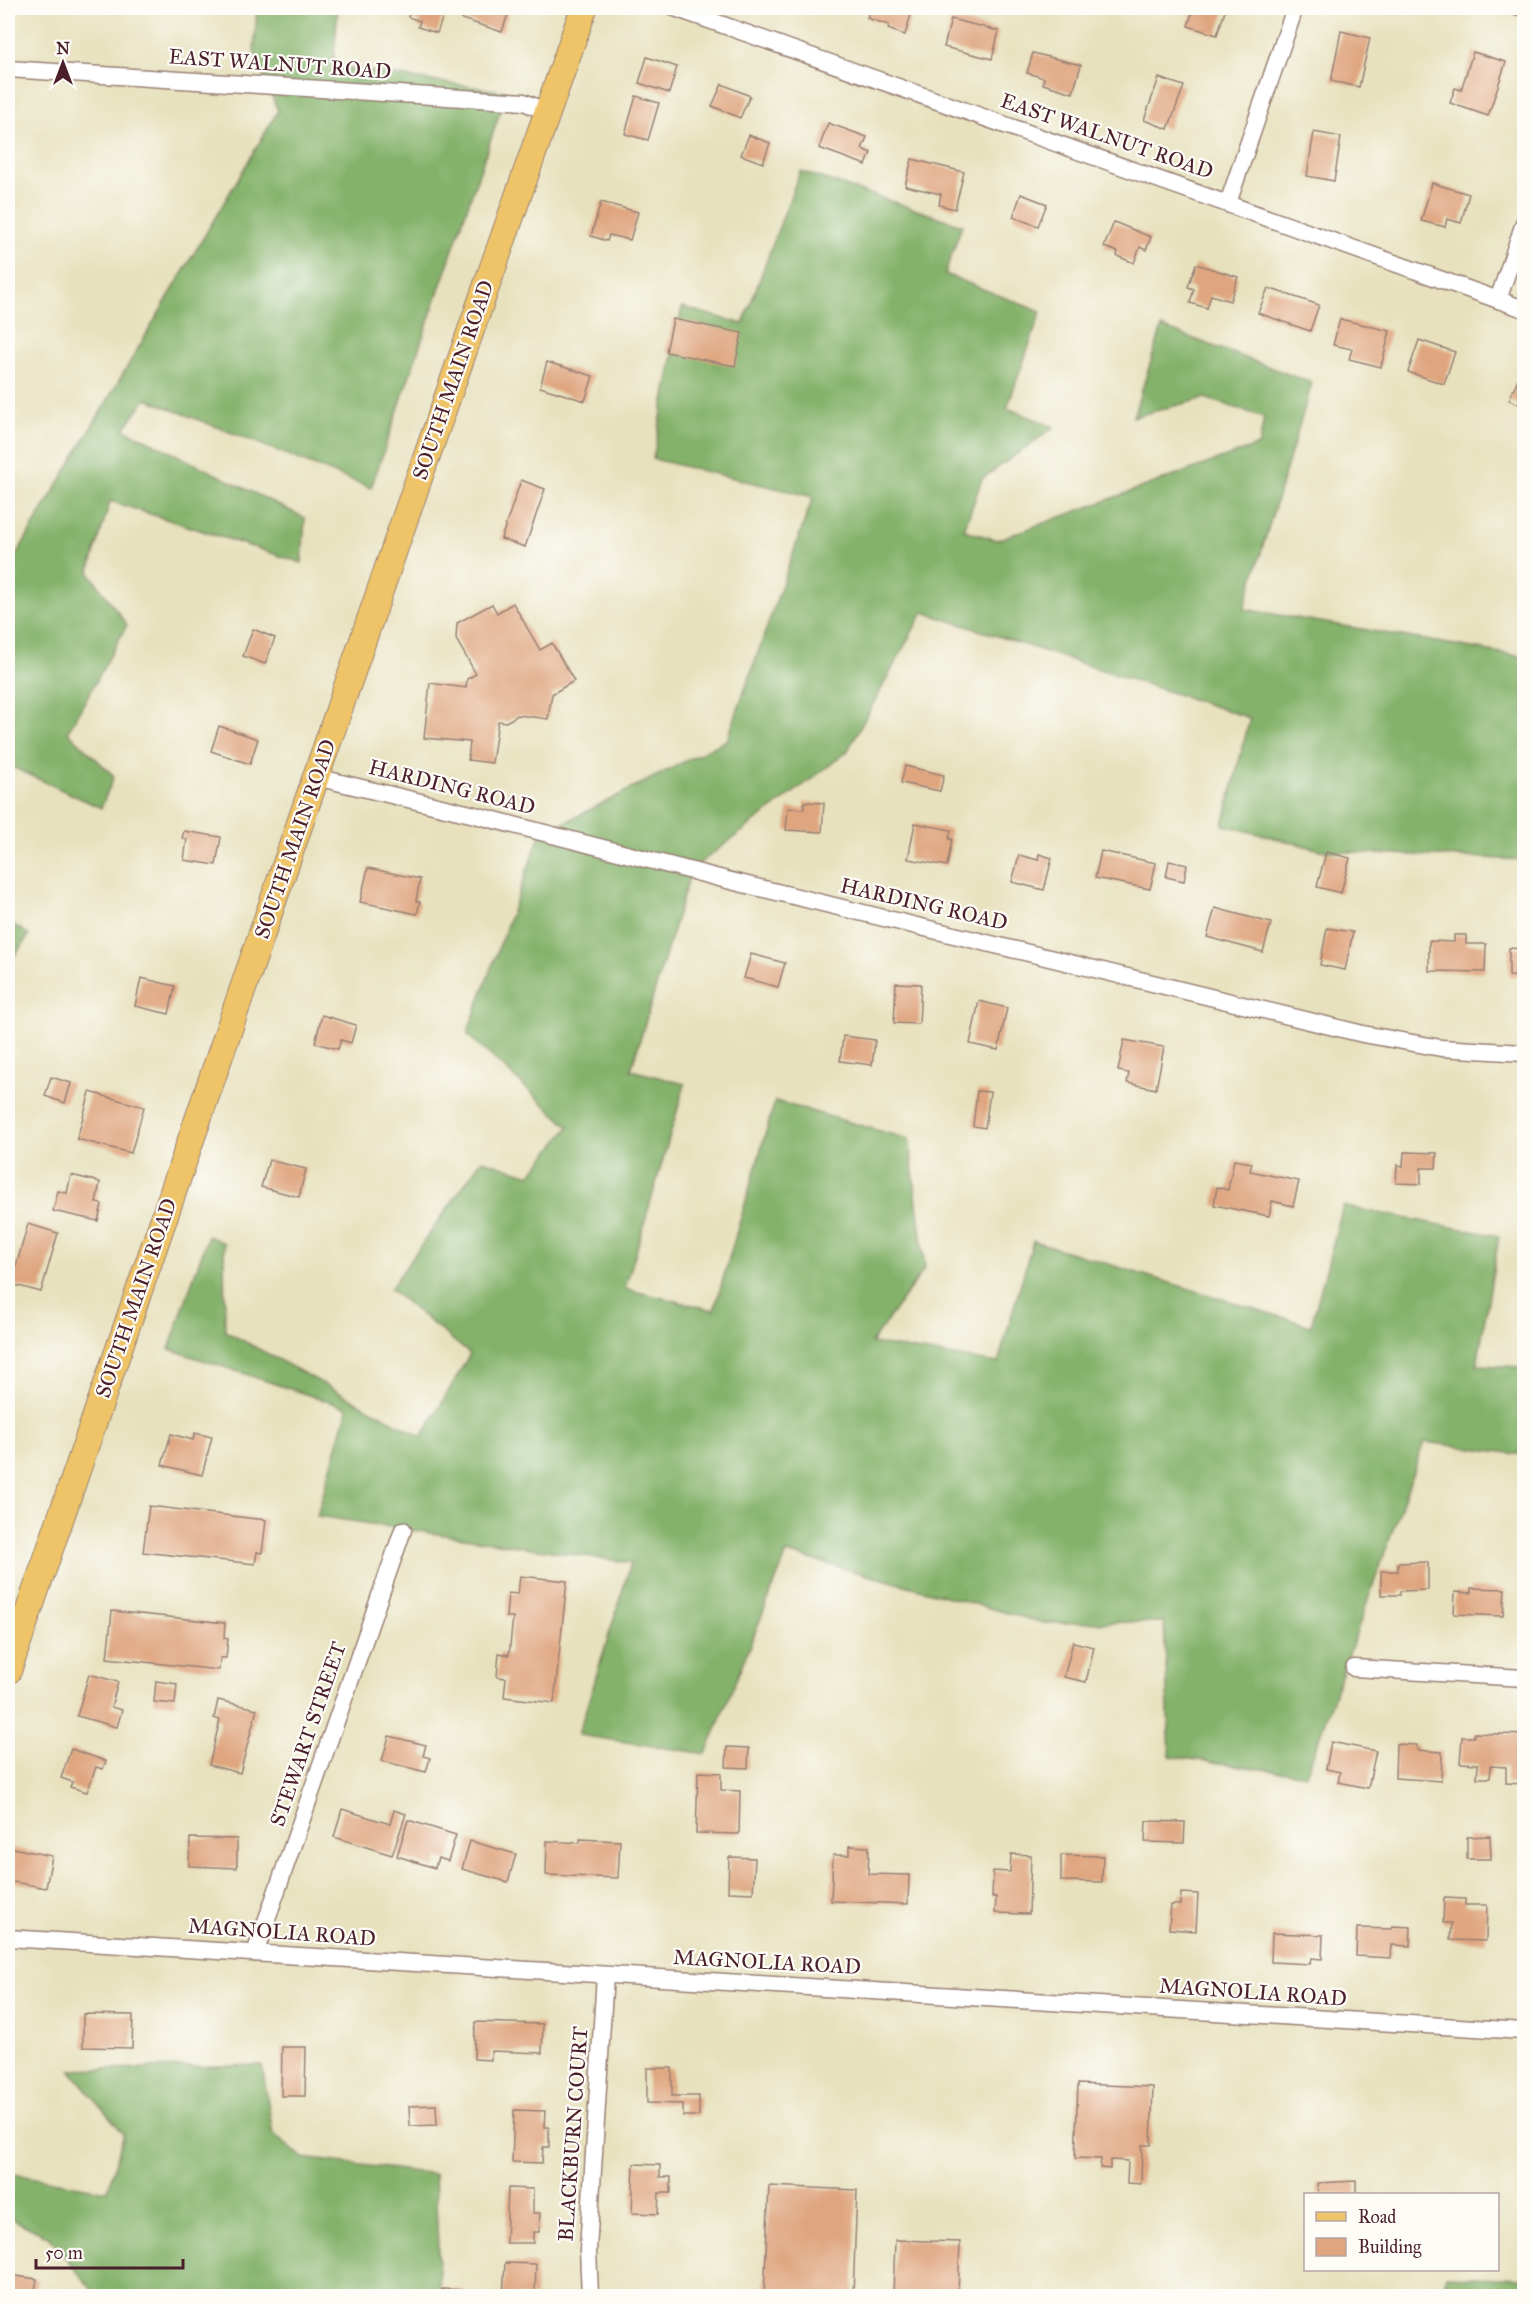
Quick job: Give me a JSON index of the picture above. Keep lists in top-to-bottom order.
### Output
{
  "streets": {
    "main road": ["SOUTH MAIN ROAD"],
    "street": [
      "EAST WALNUT ROAD",
      "HARDING ROAD",
      "STEWART STREET",
      "MAGNOLIA ROAD",
      "BLACKBURN COURT"
    ]
  },
  "crossings": [
    ["EAST WALNUT ROAD", "SOUTH MAIN ROAD"],
    ["SOUTH MAIN ROAD", "HARDING ROAD"],
    ["STEWART STREET", "MAGNOLIA ROAD"],
    ["MAGNOLIA ROAD", "BLACKBURN COURT"]
  ],
  "legend": ["Road", "Building"],
  "scale_bar": "50 m",
  "north": "top"
}
